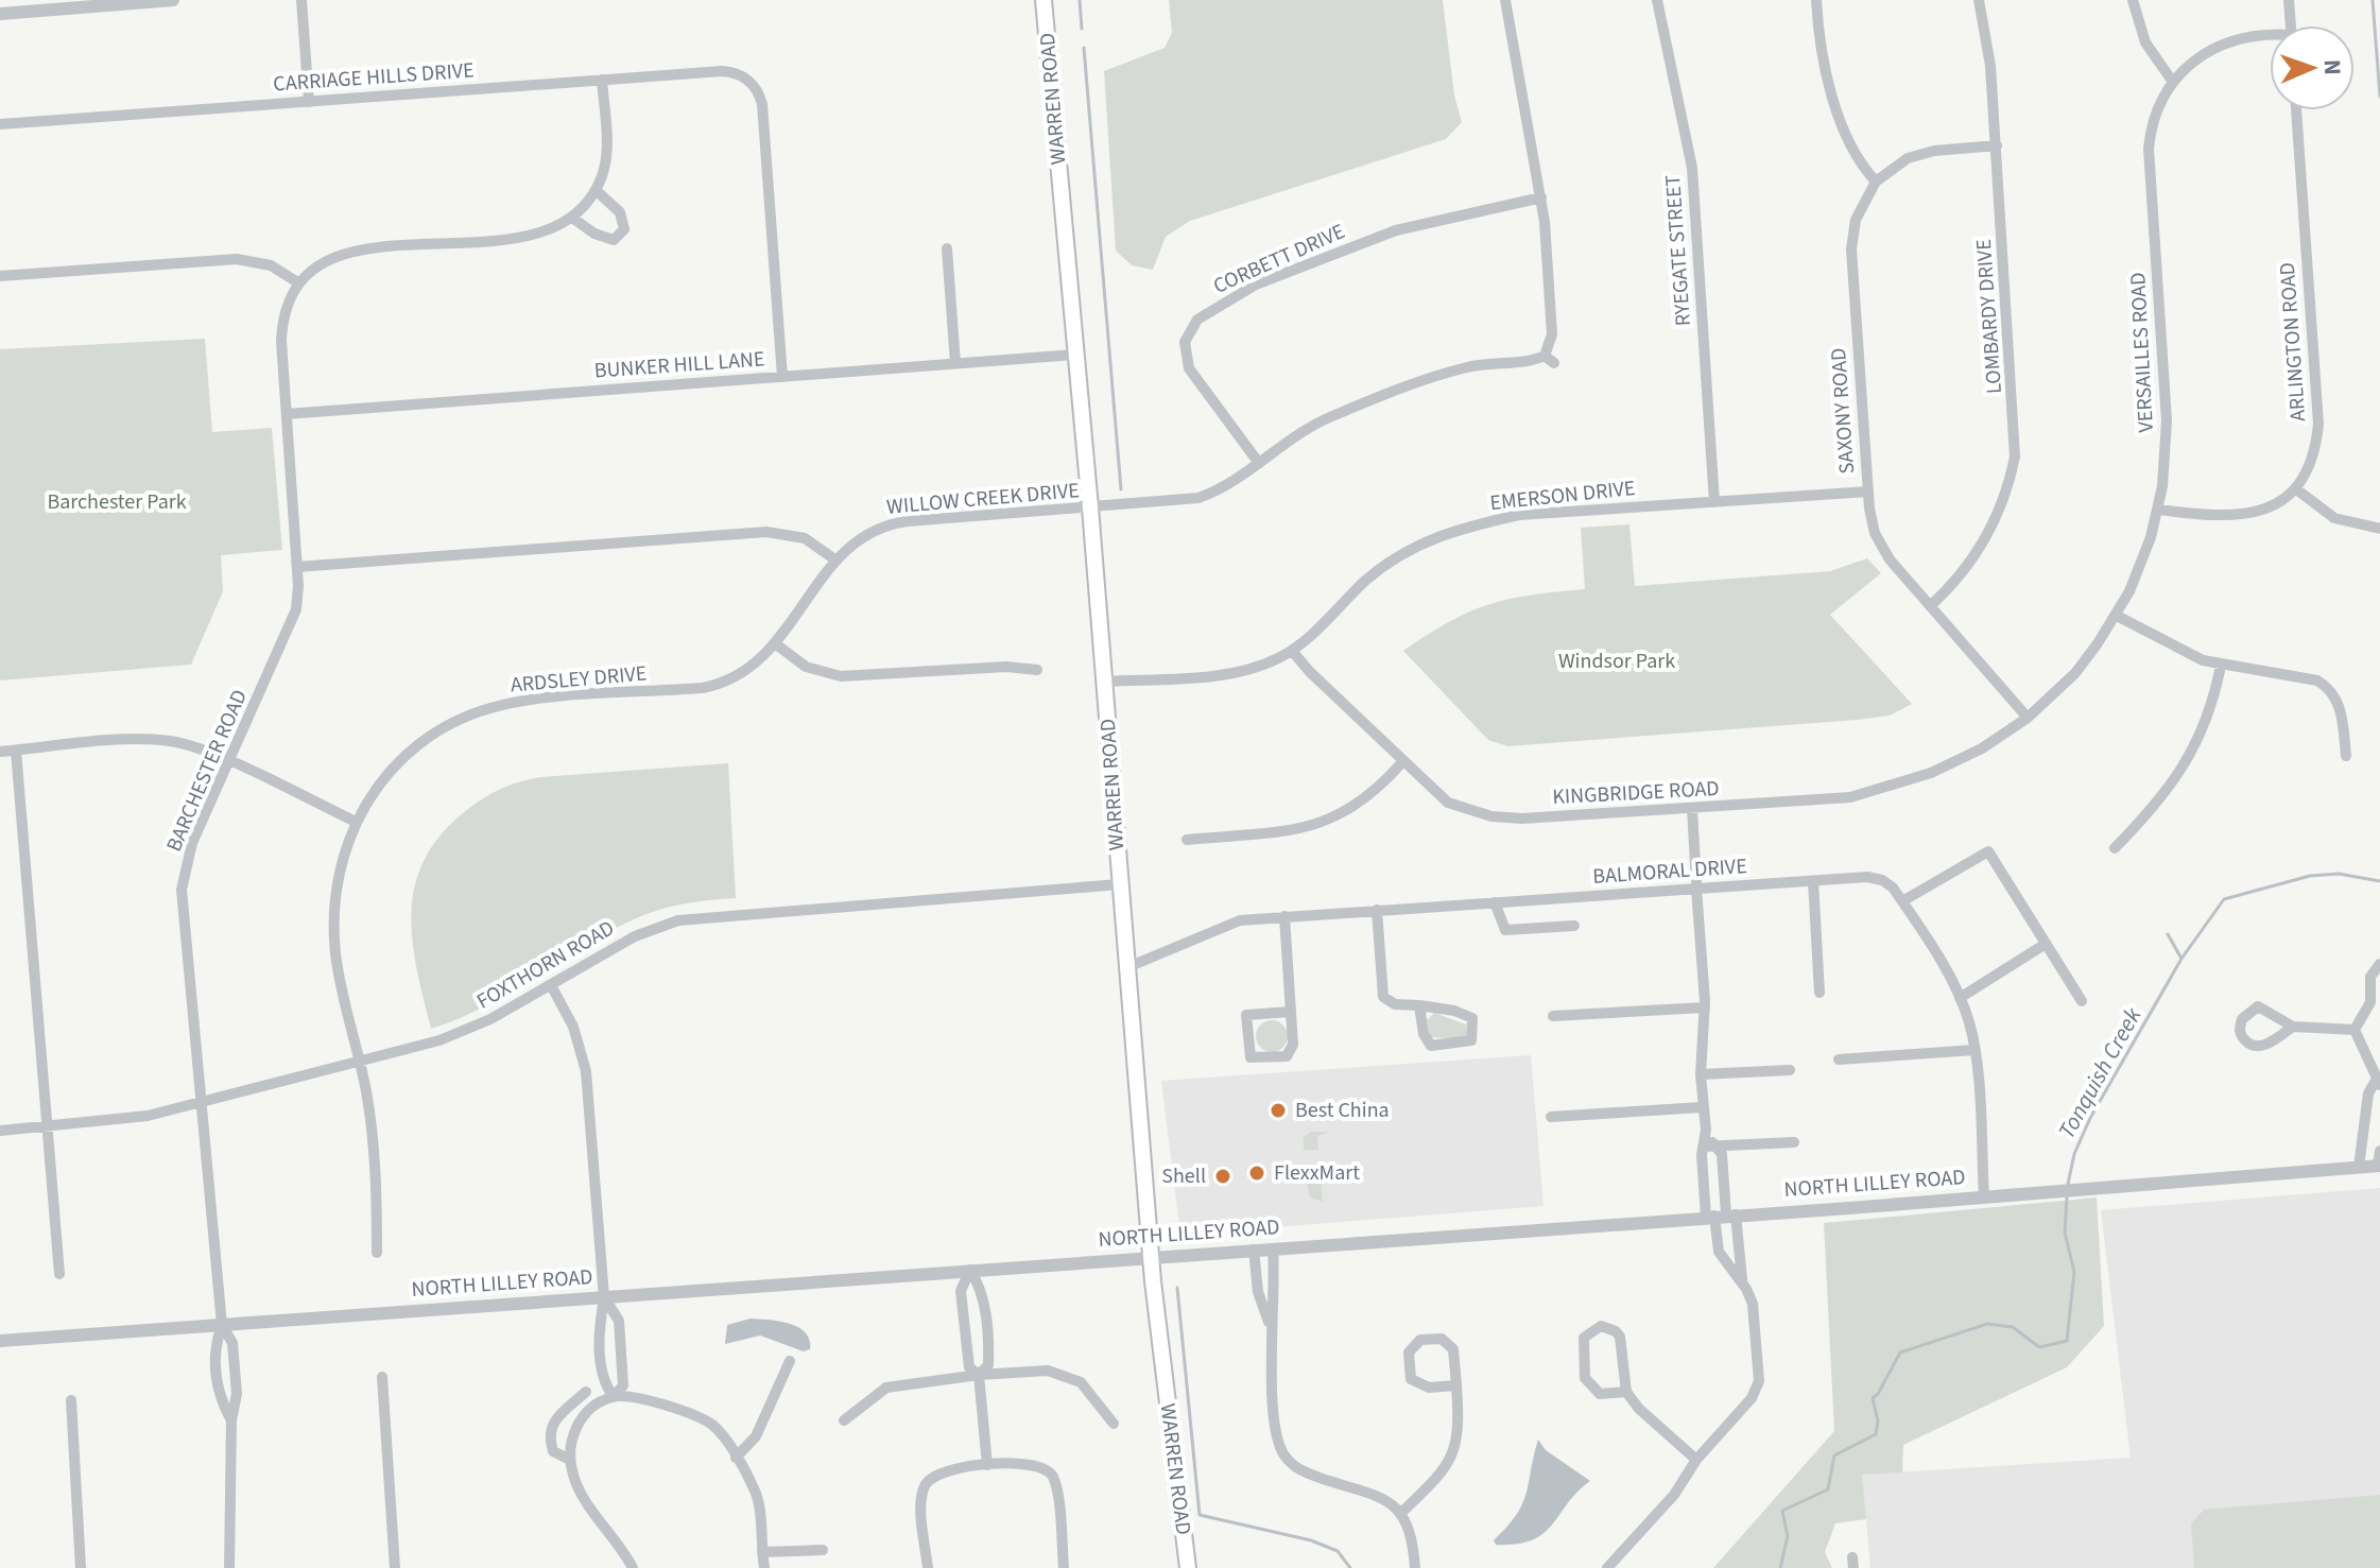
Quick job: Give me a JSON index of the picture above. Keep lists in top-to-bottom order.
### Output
{
  "streets": {
    "main road": ["WARREN ROAD"],
    "street": [
      "CARRIAGE HILLS DRIVE",
      "RYEGATE STREET",
      "CORBETT DRIVE",
      "LOMBARDY DRIVE",
      "ARLINGTON ROAD",
      "VERSAILLES ROAD",
      "BUNKER HILL LANE",
      "SAXONY ROAD",
      "EMERSON DRIVE",
      "WILLOW CREEK DRIVE",
      "ARDSLEY DRIVE",
      "BARCHESTER ROAD",
      "KINGBRIDGE ROAD",
      "BALMORAL DRIVE",
      "FOXTHORN ROAD",
      "NORTH LILLEY ROAD"
    ]
  },
  "crossings": [
    ["CARRIAGE HILLS DRIVE", "BUNKER HILL LANE"],
    ["WARREN ROAD", "BUNKER HILL LANE"],
    ["WARREN ROAD", "EMERSON DRIVE"],
    ["WARREN ROAD", "WILLOW CREEK DRIVE"],
    ["WARREN ROAD", "BALMORAL DRIVE"],
    ["WARREN ROAD", "FOXTHORN ROAD"],
    ["WARREN ROAD", "NORTH LILLEY ROAD"],
    ["RYEGATE STREET", "EMERSON DRIVE"],
    ["CORBETT DRIVE", "WILLOW CREEK DRIVE"],
    ["LOMBARDY DRIVE", "SAXONY ROAD"],
    ["VERSAILLES ROAD", "SAXONY ROAD"],
    ["VERSAILLES ROAD", "KINGBRIDGE ROAD"],
    ["BUNKER HILL LANE", "BARCHESTER ROAD"],
    ["SAXONY ROAD", "EMERSON DRIVE"],
    ["SAXONY ROAD", "KINGBRIDGE ROAD"],
    ["EMERSON DRIVE", "KINGBRIDGE ROAD"],
    ["WILLOW CREEK DRIVE", "ARDSLEY DRIVE"],
    ["ARDSLEY DRIVE", "FOXTHORN ROAD"],
    ["BARCHESTER ROAD", "FOXTHORN ROAD"],
    ["BARCHESTER ROAD", "NORTH LILLEY ROAD"],
    ["BALMORAL DRIVE", "NORTH LILLEY ROAD"]
  ],
  "water": ["Tonquish Creek"],
  "parks": ["Barchester Park", "Windsor Park"],
  "places": ["Best China", "FlexxMart", "Shell"],
  "north": "right"
}
